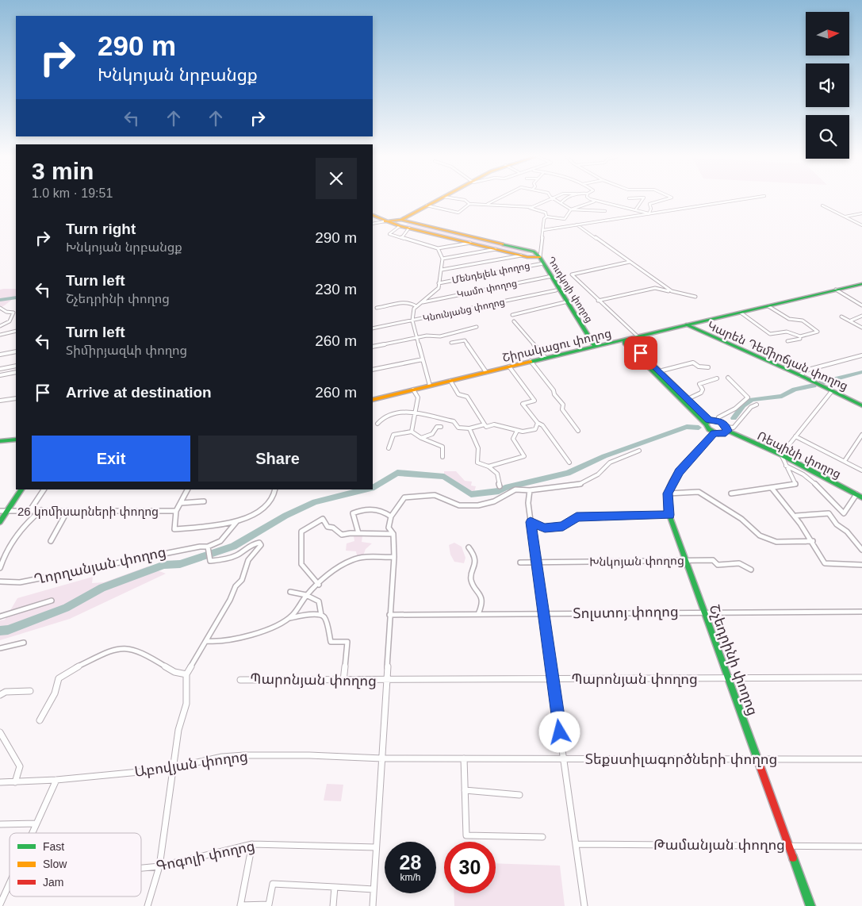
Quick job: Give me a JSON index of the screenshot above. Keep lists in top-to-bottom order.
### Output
{
  "streets": {
    "street": [
      "Մենդելեև փողոց",
      "Կամո փողոց",
      "Դուդկոյի փողոց",
      "Կնունյանց փողոց",
      "Շիրակացու փողոց",
      "Կարեն Դեմիրճյան փողոց",
      "Ռեպինի փողոց",
      "26 կոմիսարների փողոց",
      "Խնկոյան փողոց",
      "Ղորղանյան փողոց",
      "Տոլստոյ փողոց",
      "Շչեդրինի փողոց",
      "Պարոնյան փողոց",
      "Տեքստիլագործների փողոց",
      "Աբովյան փողոց",
      "Թամանյան փողոց",
      "Գոգոլի փողոց"
    ]
  },
  "crossings": [
    ["Մենդելեև փողոց", "Դուդկոյի փողոց"],
    ["Կամո փողոց", "Դուդկոյի փողոց"],
    ["Դուդկոյի փողոց", "Շիրակացու փողոց"],
    ["Շիրակացու փողոց", "Կարեն Դեմիրճյան փողոց"],
    ["Խնկոյան փողոց", "Շչեդրինի փողոց"],
    ["Տոլստոյ փողոց", "Շչեդրինի փողոց"],
    ["Շչեդրինի փողոց", "Պարոնյան փողոց"],
    ["Շչեդրինի փողոց", "Տեքստիլագործների փողոց"],
    ["Շչեդրինի փողոց", "Թամանյան փողոց"],
    ["Տեքստիլագործների փողոց", "Աբովյան փողոց"]
  ],
  "legend": ["Fast", "Slow", "Jam"],
  "north": "right",
  "page": {
    "turn": ["290 m", "Խնկոյան նրբանցք"],
    "heading": ["3 min", "1.0 km · 19:51"],
    "list": [
      {
        "name": "Turn right",
        "note": "Խնկոյան նրբանցք",
        "value": "290 m"
      },
      {
        "name": "Turn left",
        "note": "Շչեդրինի փողոց",
        "value": "230 m"
      },
      {
        "name": "Turn left",
        "note": "Տիմիրյազևի փողոց",
        "value": "260 m"
      },
      {
        "name": "Arrive at destination",
        "value": "260 m"
      }
    ],
    "buttons": ["Exit", "Share"],
    "speed": "28 km/h",
    "limit": "30"
  }
}
